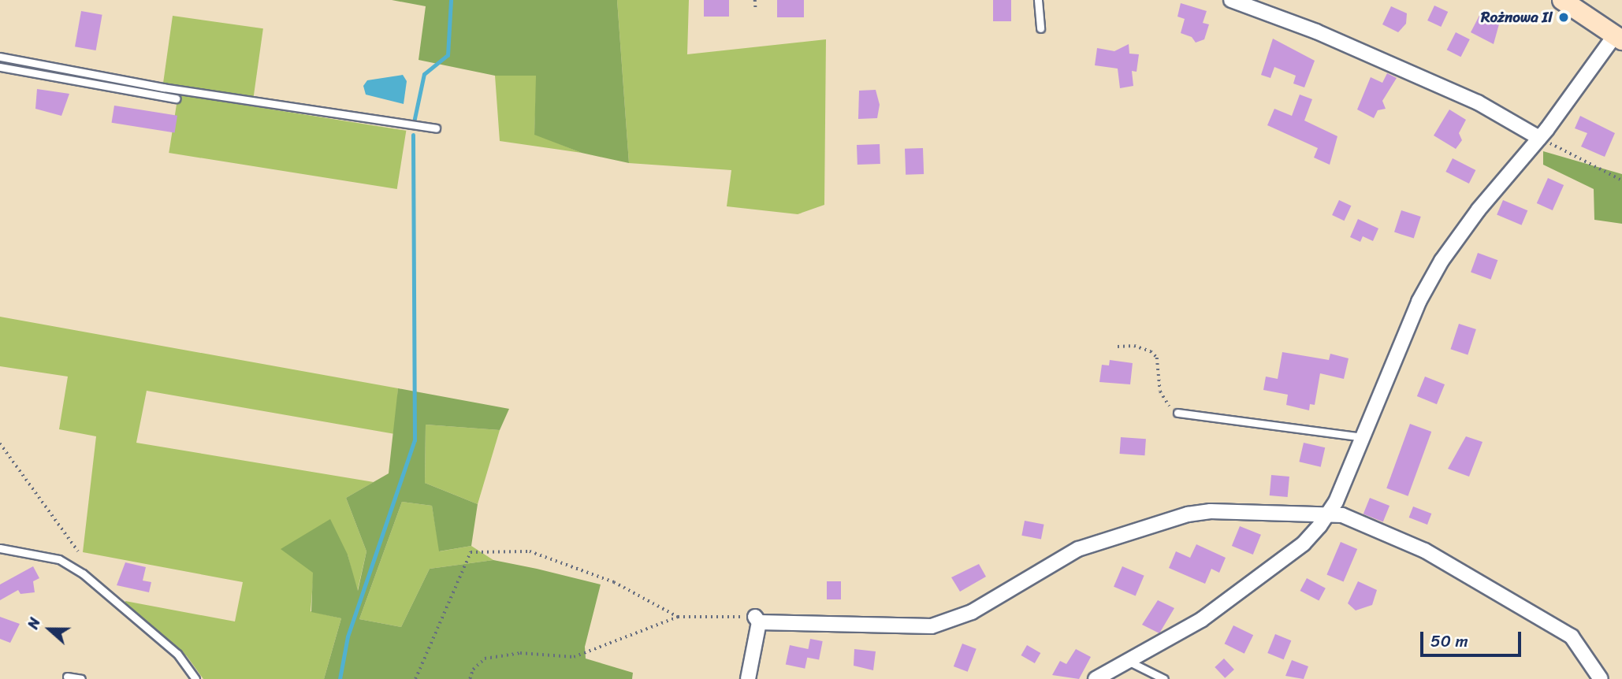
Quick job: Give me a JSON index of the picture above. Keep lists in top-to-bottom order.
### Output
{
  "places": ["Rożnowa II"],
  "scale_bar": "50 m",
  "north": "left"
}
